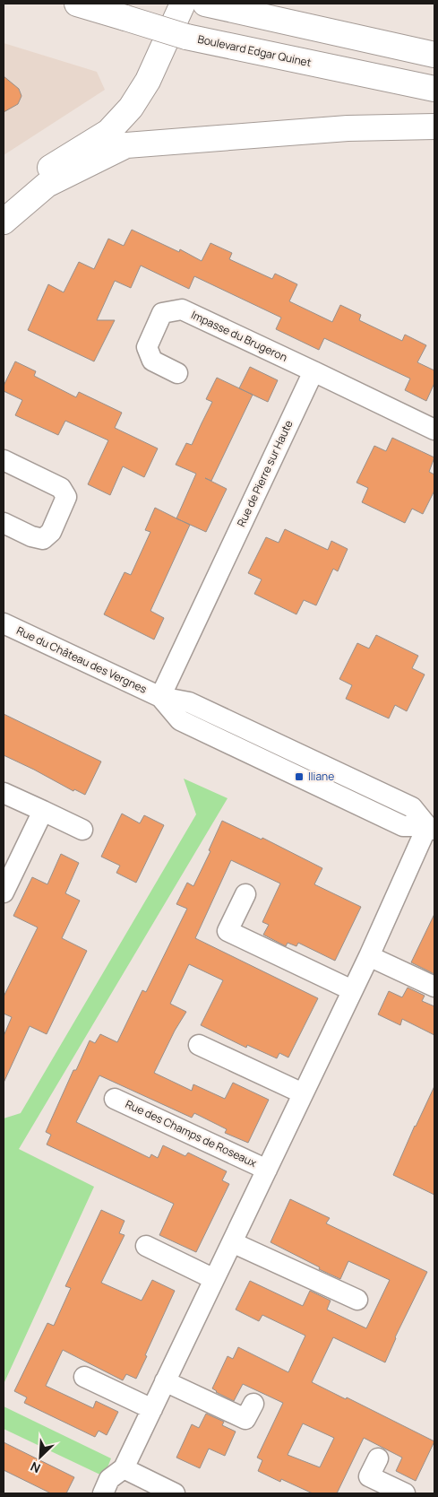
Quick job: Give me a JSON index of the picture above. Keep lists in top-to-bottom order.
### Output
{
  "streets": {
    "main road": ["Boulevard Edgar Quinet"],
    "street": [
      "Impasse du Brugeron",
      "Rue de Pierre sur Haute",
      "Rue du Château des Vergnes",
      "Rue des Champs de Roseaux"
    ]
  },
  "crossings": [
    ["Impasse du Brugeron", "Rue de Pierre sur Haute"],
    ["Rue de Pierre sur Haute", "Rue du Château des Vergnes"],
    ["Rue du Château des Vergnes", "Rue des Champs de Roseaux"]
  ],
  "places": {
    "transit": ["Iliane"]
  },
  "north": "bottom left"
}
